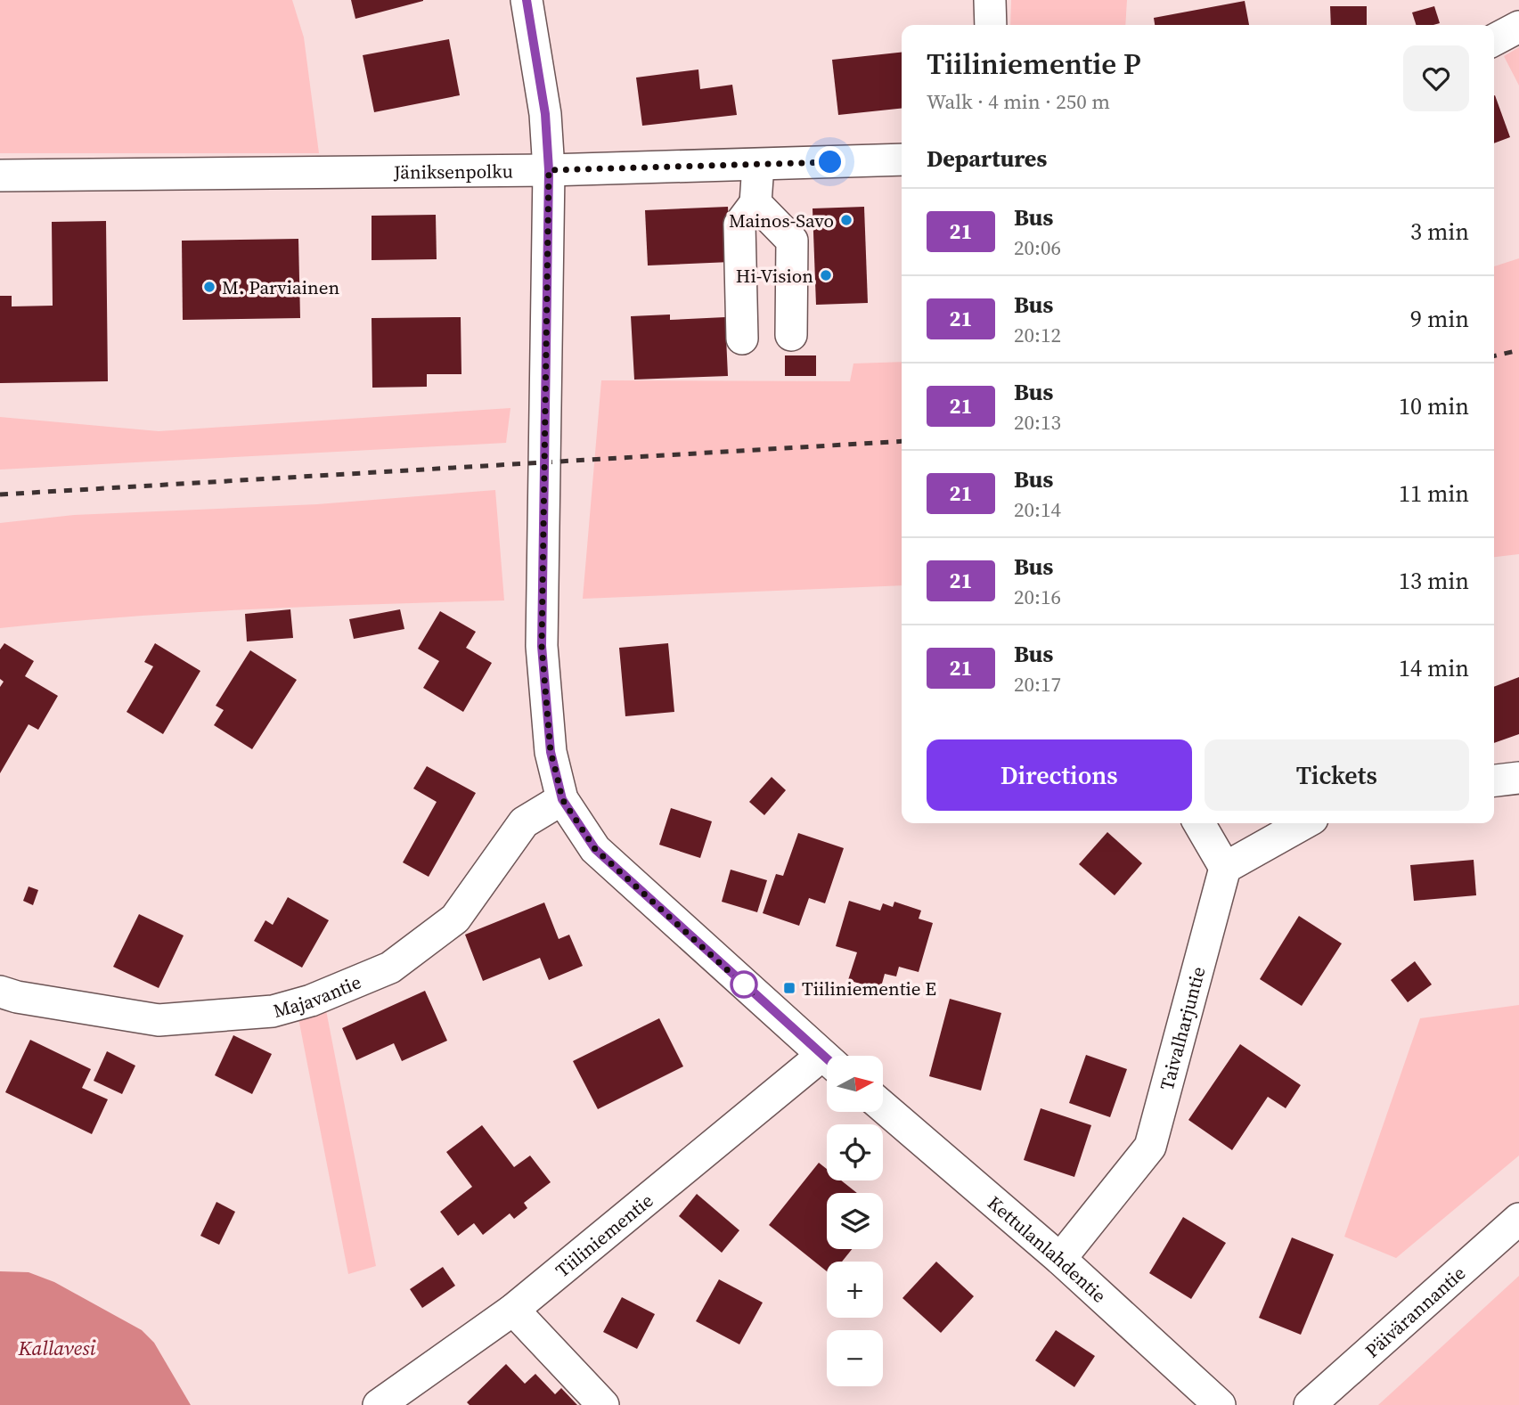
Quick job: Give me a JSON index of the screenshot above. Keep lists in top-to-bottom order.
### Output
{
  "streets": {
    "street": [
      "Jäniksenpolku",
      "Majavantie",
      "Taivalharjuntie",
      "Tiiliniementie",
      "Kettulanlahdentie",
      "Päivärannantie"
    ]
  },
  "crossings": [
    ["Taivalharjuntie", "Kettulanlahdentie"]
  ],
  "water": ["Kallavesi"],
  "places": {
    "other": ["Mainos-Savo", "Hi-Vision", "M. Parviainen"],
    "transit": ["Tiiliniementie E"]
  },
  "lines": ["bus line 21"],
  "north": "right",
  "page": {
    "heading": [
      ["Tiiliniementie P", "Walk · 4 min · 250 m"],
      "Departures"
    ],
    "list": [
      {
        "mark": "21",
        "name": "Bus",
        "note": "20:06",
        "value": "3 min"
      },
      {
        "mark": "21",
        "name": "Bus",
        "note": "20:12",
        "value": "9 min"
      },
      {
        "mark": "21",
        "name": "Bus",
        "note": "20:13",
        "value": "10 min"
      },
      {
        "mark": "21",
        "name": "Bus",
        "note": "20:14",
        "value": "11 min"
      },
      {
        "mark": "21",
        "name": "Bus",
        "note": "20:16",
        "value": "13 min"
      },
      {
        "mark": "21",
        "name": "Bus",
        "note": "20:17",
        "value": "14 min"
      }
    ],
    "buttons": ["Directions", "Tickets"],
    "map_buttons": ["+", "−"]
  }
}
